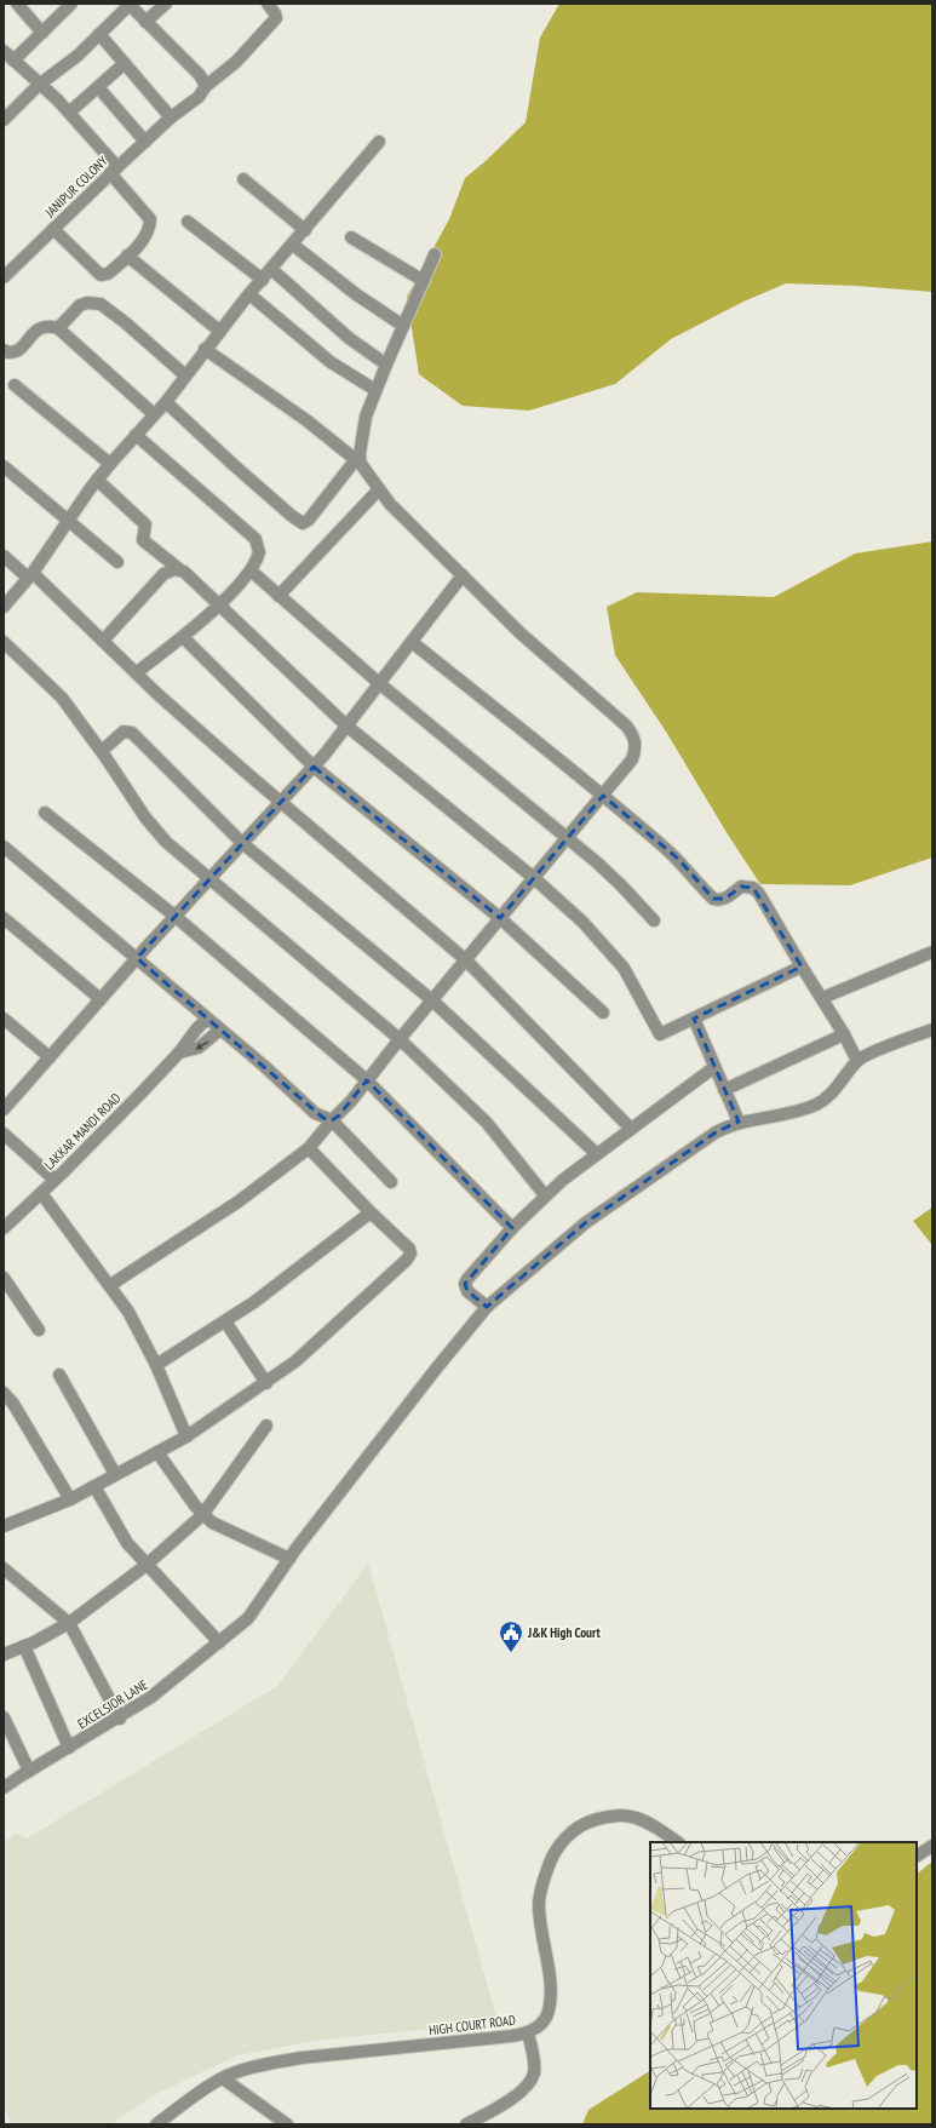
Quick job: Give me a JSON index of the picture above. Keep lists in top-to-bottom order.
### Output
{
  "streets": {
    "street": [
      "JANIPUR COLONY",
      "LAKKAR MANDI ROAD",
      "EXCELSIOR LANE",
      "HIGH COURT ROAD"
    ]
  },
  "places": {
    "public building": ["J&K High Court"]
  }
}
